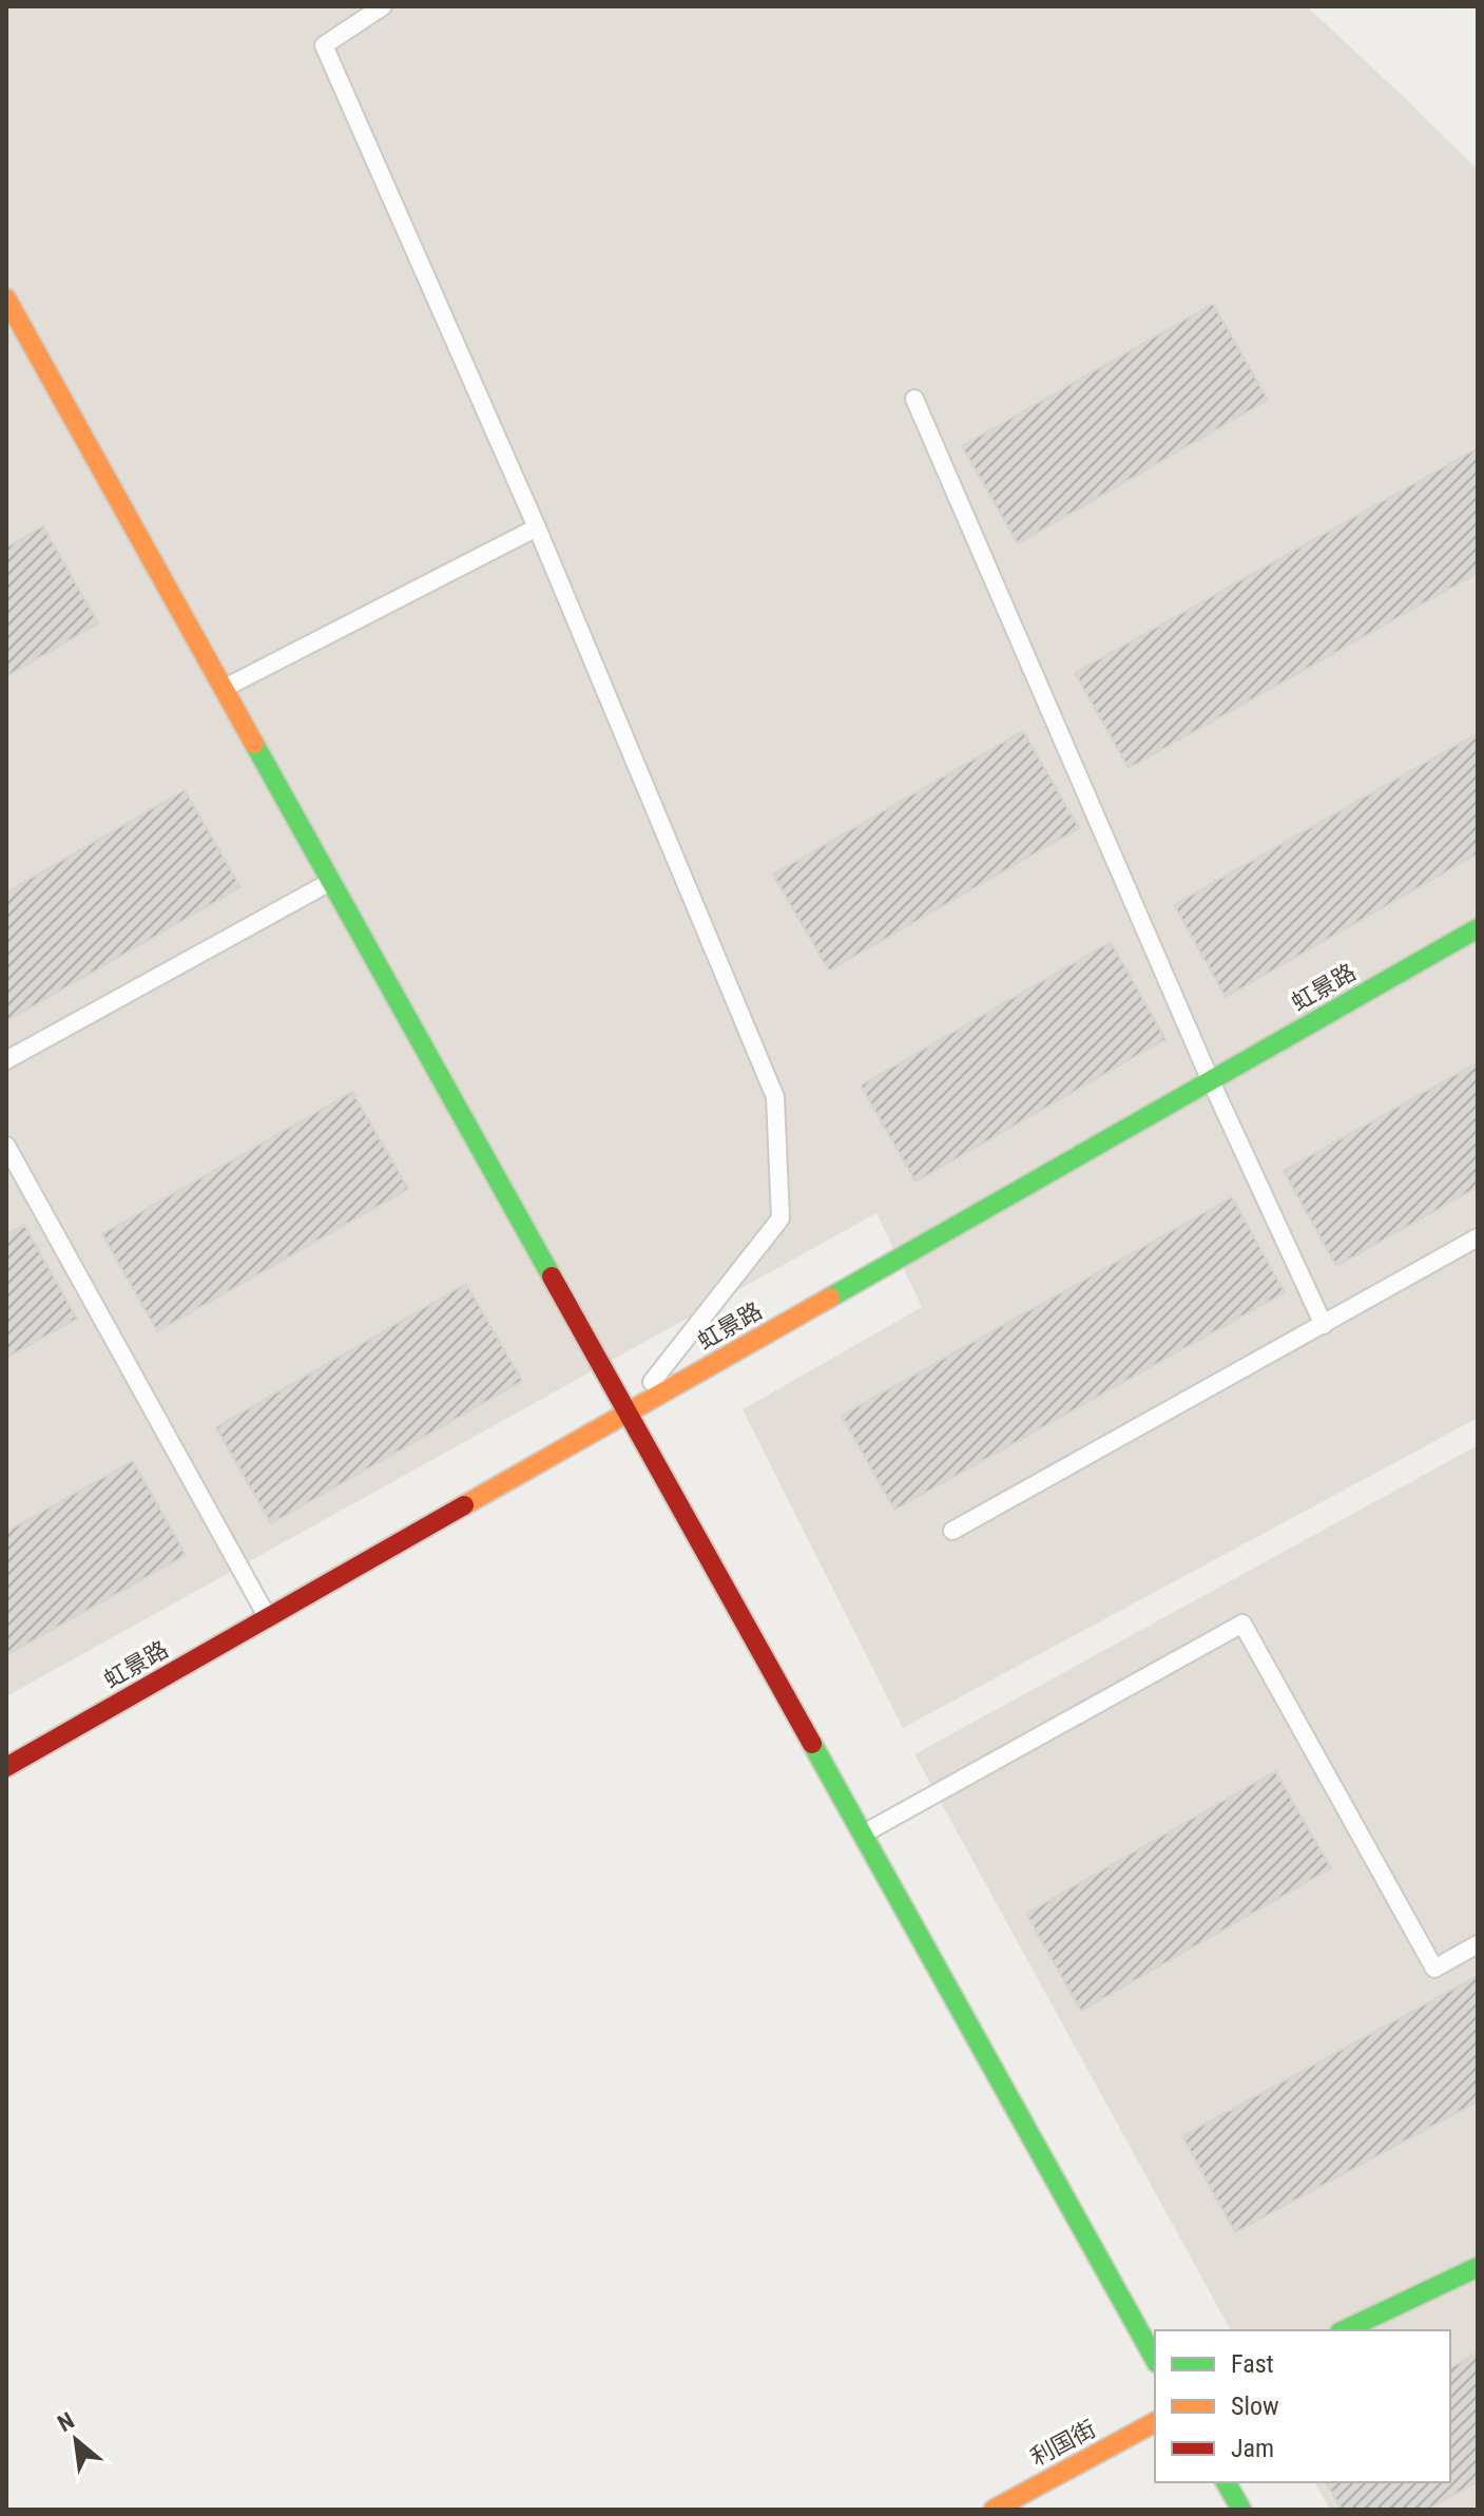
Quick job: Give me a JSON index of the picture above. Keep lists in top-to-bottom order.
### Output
{
  "streets": {
    "street": ["虹景路", "利国街"]
  },
  "legend": ["Fast", "Slow", "Jam"],
  "north": "top left"
}
